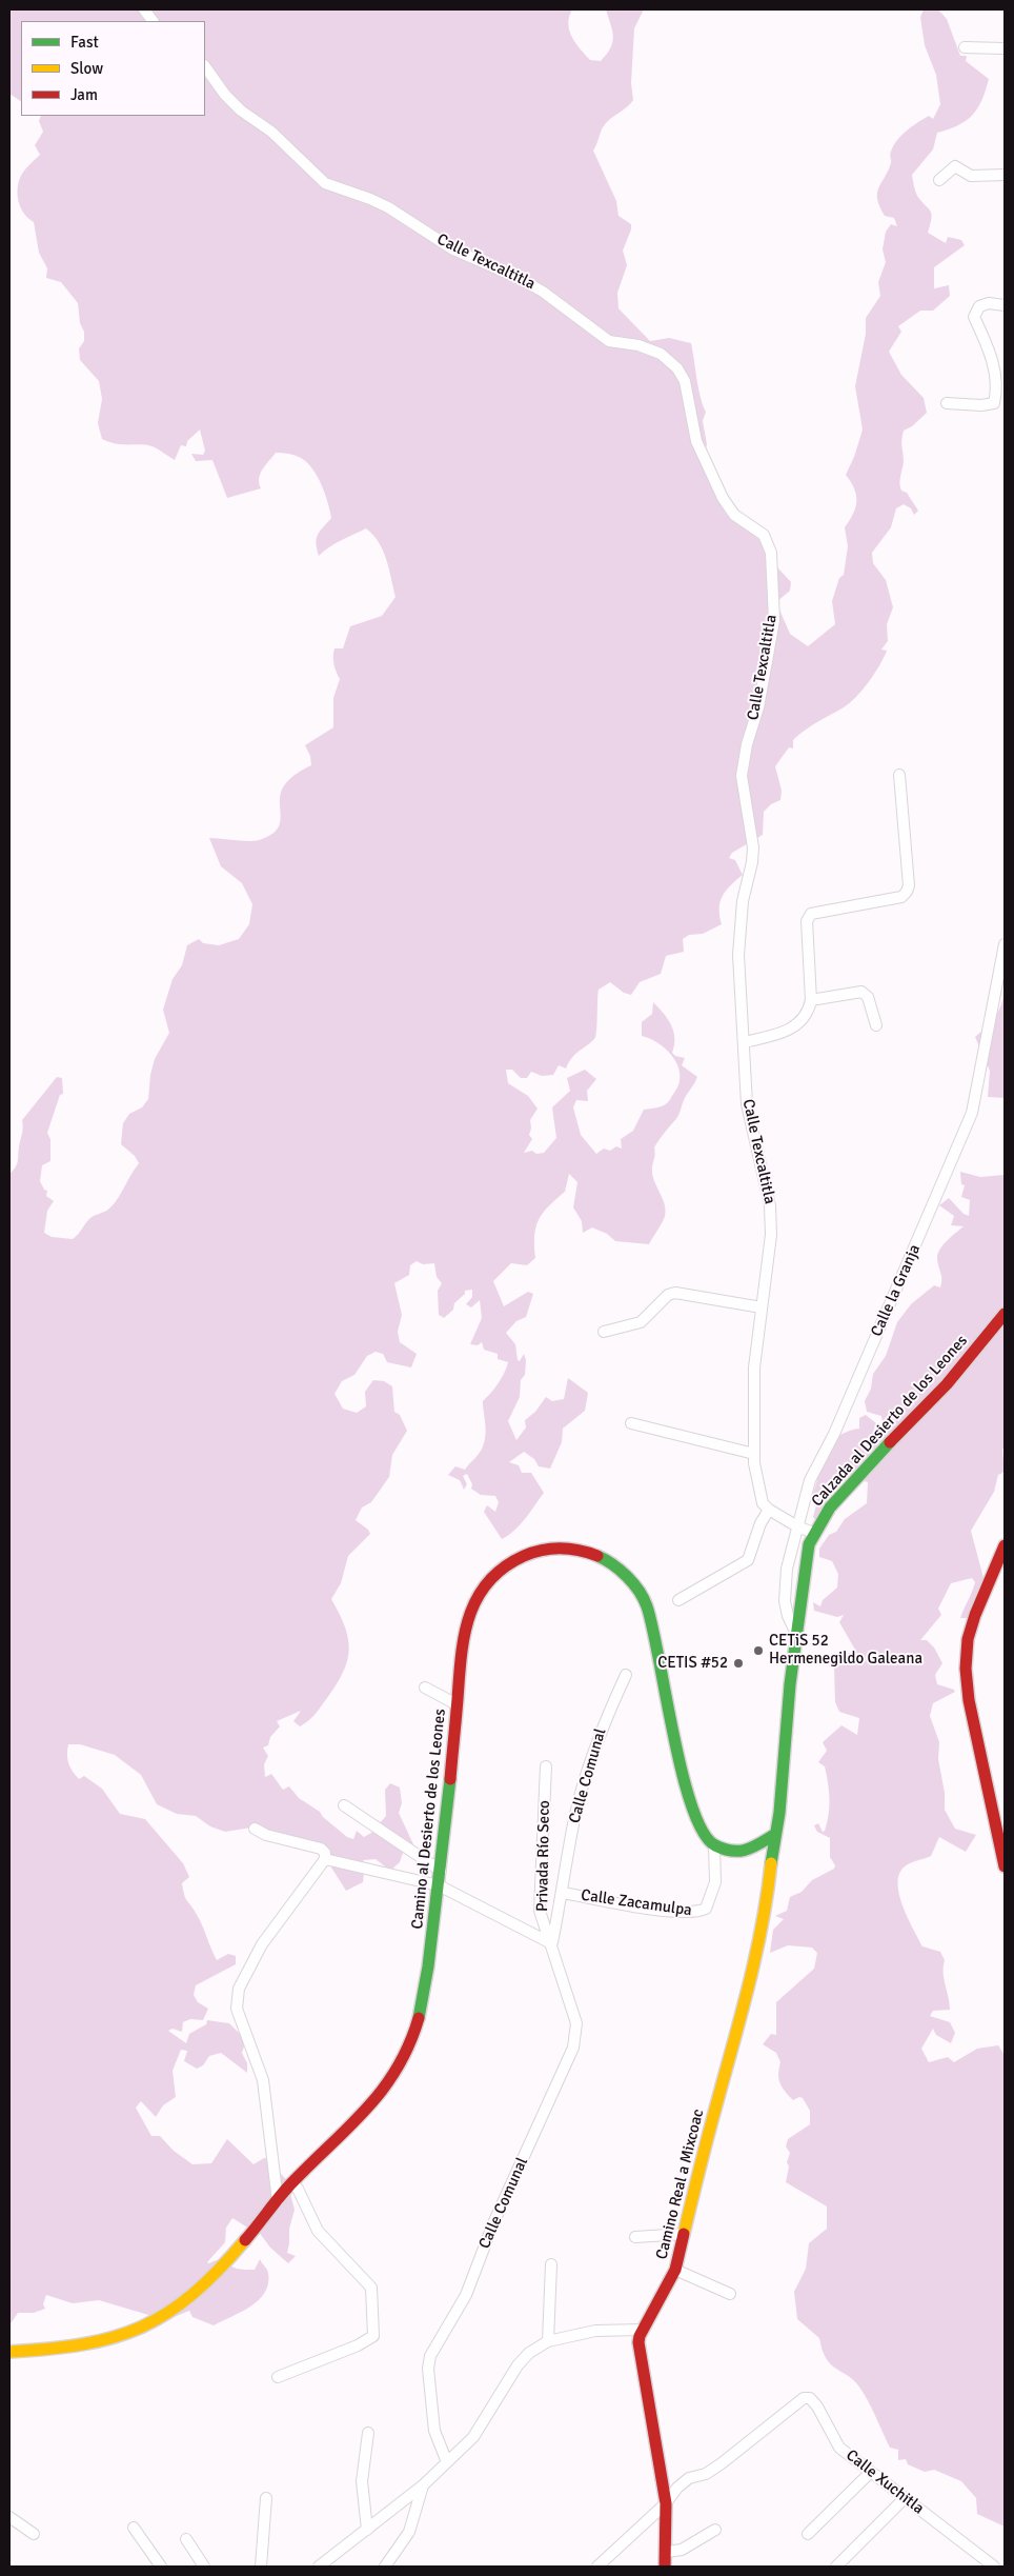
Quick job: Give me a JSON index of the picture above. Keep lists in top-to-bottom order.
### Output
{
  "streets": {
    "main road": ["Calzada al Desierto de los Leones", "Camino al Desierto de los Leones", "Camino Real a Mixcoac"],
    "street": [
      "Calle Texcaltitla",
      "Calle la Granja",
      "Calle Comunal",
      "Privada Río Seco",
      "Calle Zacamulpa",
      "Calle Xuchitla"
    ]
  },
  "crossings": [
    ["Calle la Granja", "Calzada al Desierto de los Leones"],
    ["Calzada al Desierto de los Leones", "Camino Real a Mixcoac"],
    ["Calle Comunal", "Privada Río Seco"],
    ["Calle Comunal", "Calle Zacamulpa"],
    ["Camino al Desierto de los Leones", "Calle Zacamulpa"],
    ["Camino Real a Mixcoac", "Calle Xuchitla"]
  ],
  "places": ["CETiS 52 Hermenegildo Galeana", "CETIS #52"],
  "legend": ["Fast", "Slow", "Jam"]
}
